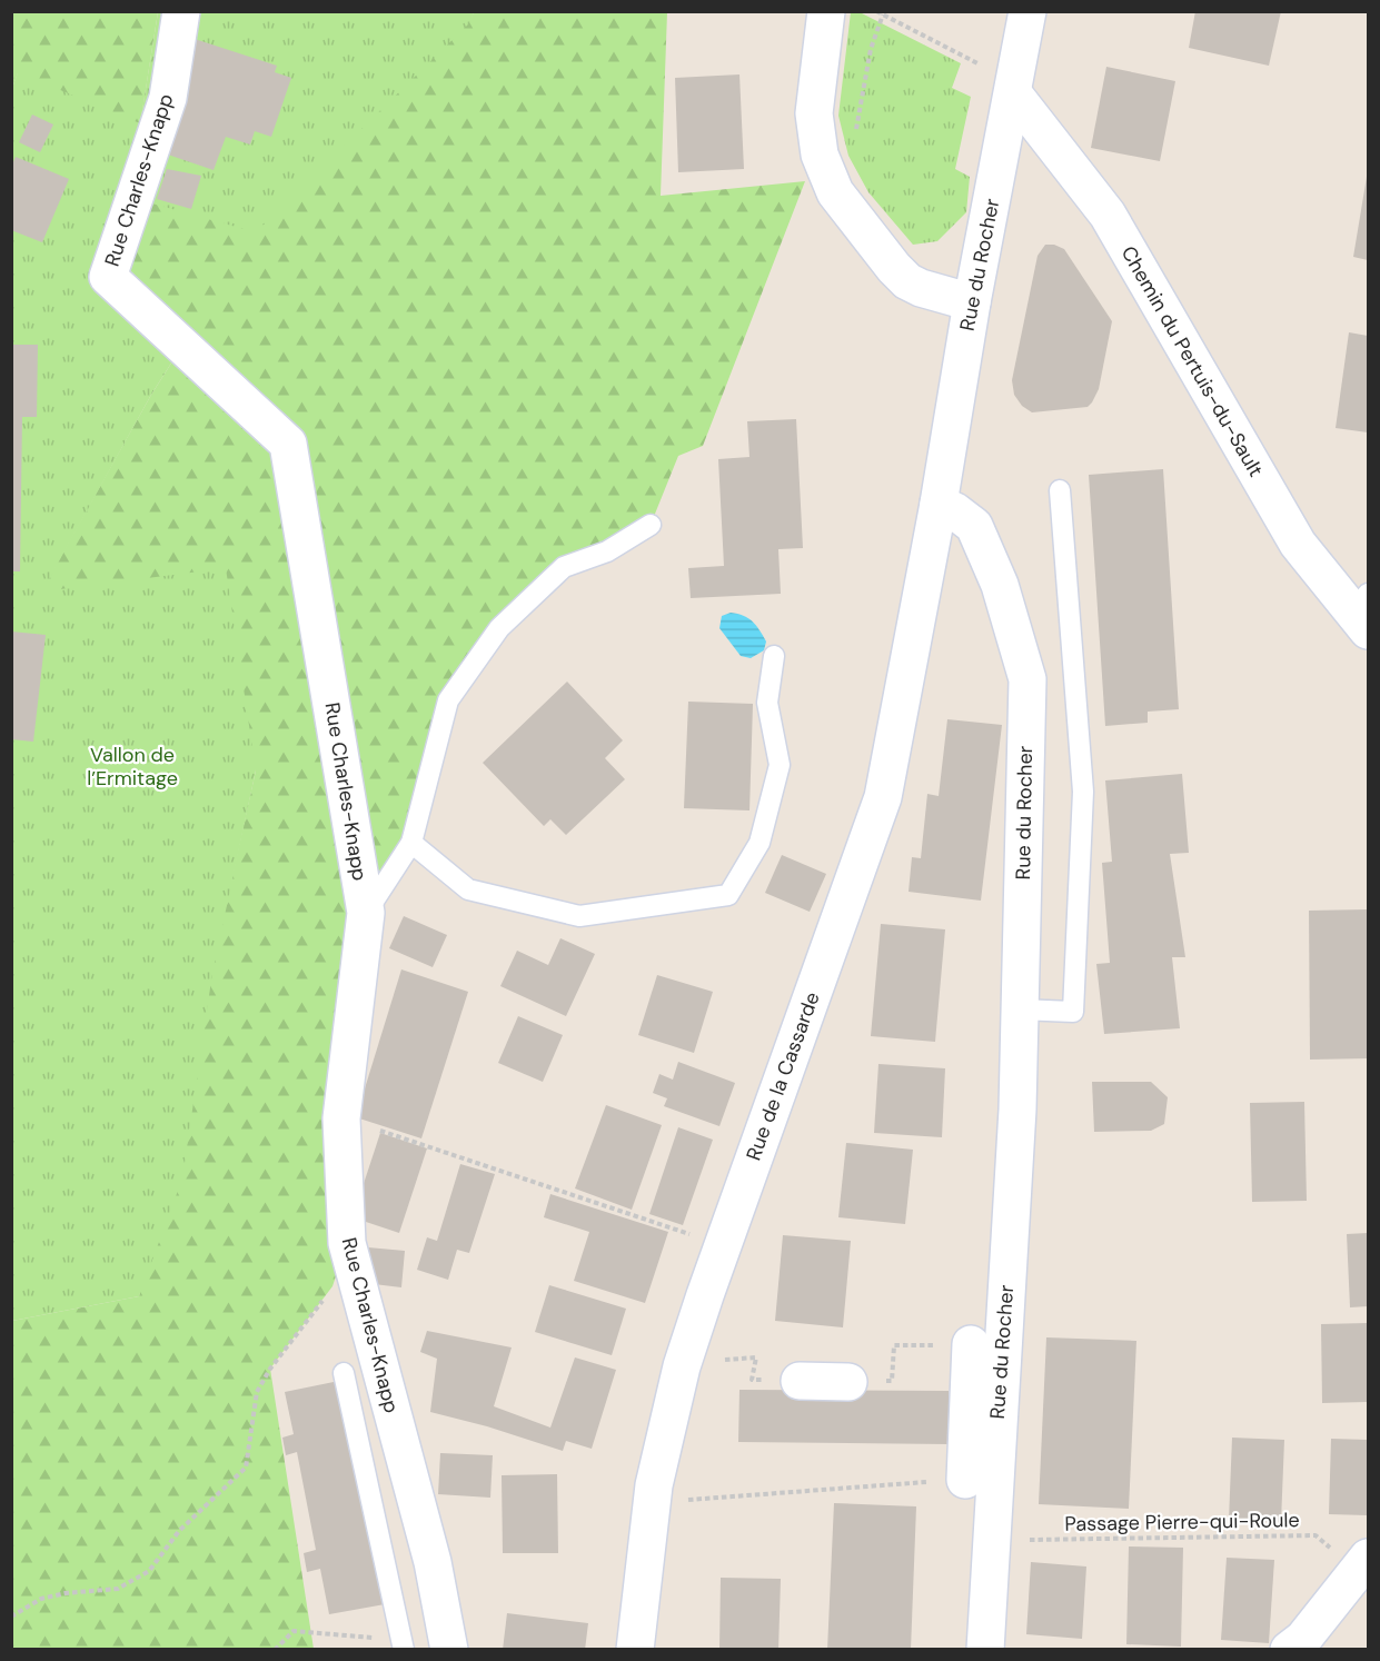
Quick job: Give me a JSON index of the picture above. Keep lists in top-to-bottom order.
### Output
{
  "streets": {
    "street": [
      "Rue Charles-Knapp",
      "Rue du Rocher",
      "Chemin du Pertuis-du-Sault",
      "Rue de la Cassarde"
    ],
    "path": ["Passage Pierre-qui-Roule"]
  },
  "crossings": [
    ["Rue du Rocher", "Chemin du Pertuis-du-Sault"],
    ["Rue du Rocher", "Rue de la Cassarde"],
    ["Rue du Rocher", "Passage Pierre-qui-Roule"]
  ],
  "parks": ["Vallon de l’Ermitage"]
}
